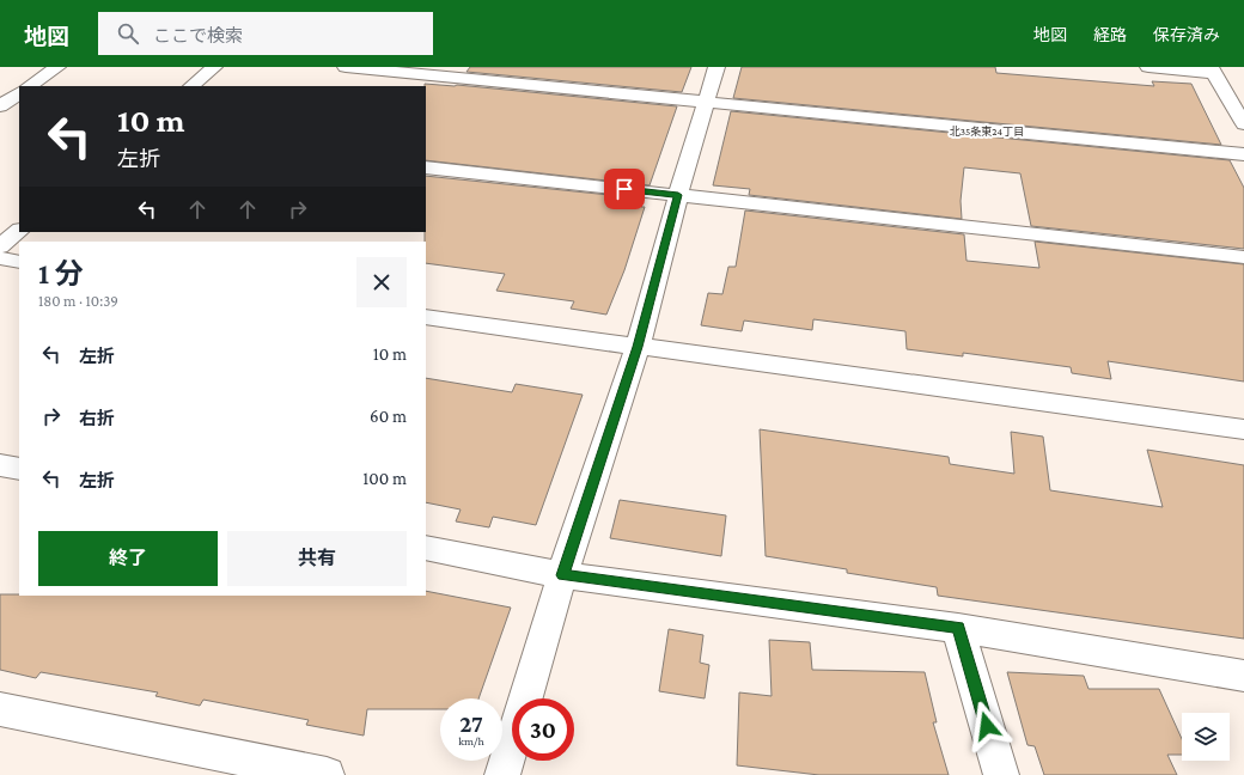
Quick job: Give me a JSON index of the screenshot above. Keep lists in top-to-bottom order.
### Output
{
  "districts": ["北35条東24丁目"],
  "page": {
    "header": "地図",
    "search": "ここで検索",
    "nav": ["地図", "経路", "保存済み"],
    "turn": ["10 m", "左折"],
    "heading": ["1 分", "180 m · 10:39"],
    "list": [
      {
        "name": "左折",
        "value": "10 m"
      },
      {
        "name": "右折",
        "value": "60 m"
      },
      {
        "name": "左折",
        "value": "100 m"
      }
    ],
    "buttons": ["終了", "共有"],
    "speed": "27 km/h",
    "limit": "30"
  }
}
